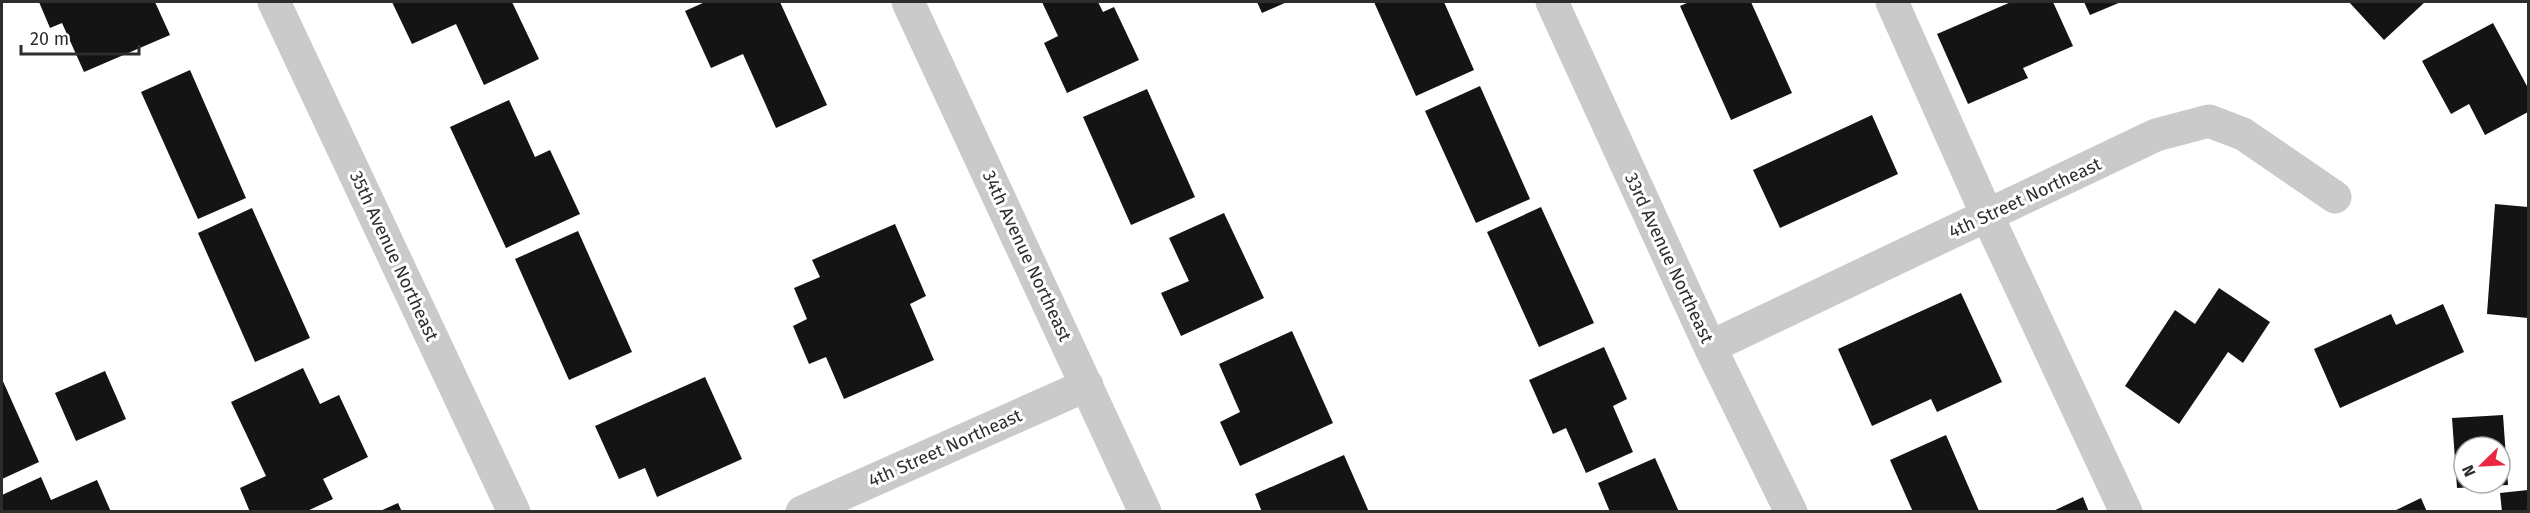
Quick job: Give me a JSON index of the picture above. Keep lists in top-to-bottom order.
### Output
{
  "streets": {
    "street": [
      "4th Street Northeast",
      "35th Avenue Northeast",
      "34th Avenue Northeast",
      "33rd Avenue Northeast"
    ]
  },
  "crossings": [
    ["4th Street Northeast", "34th Avenue Northeast"],
    ["4th Street Northeast", "33rd Avenue Northeast"]
  ],
  "scale_bar": "20 m",
  "north": "bottom left"
}
